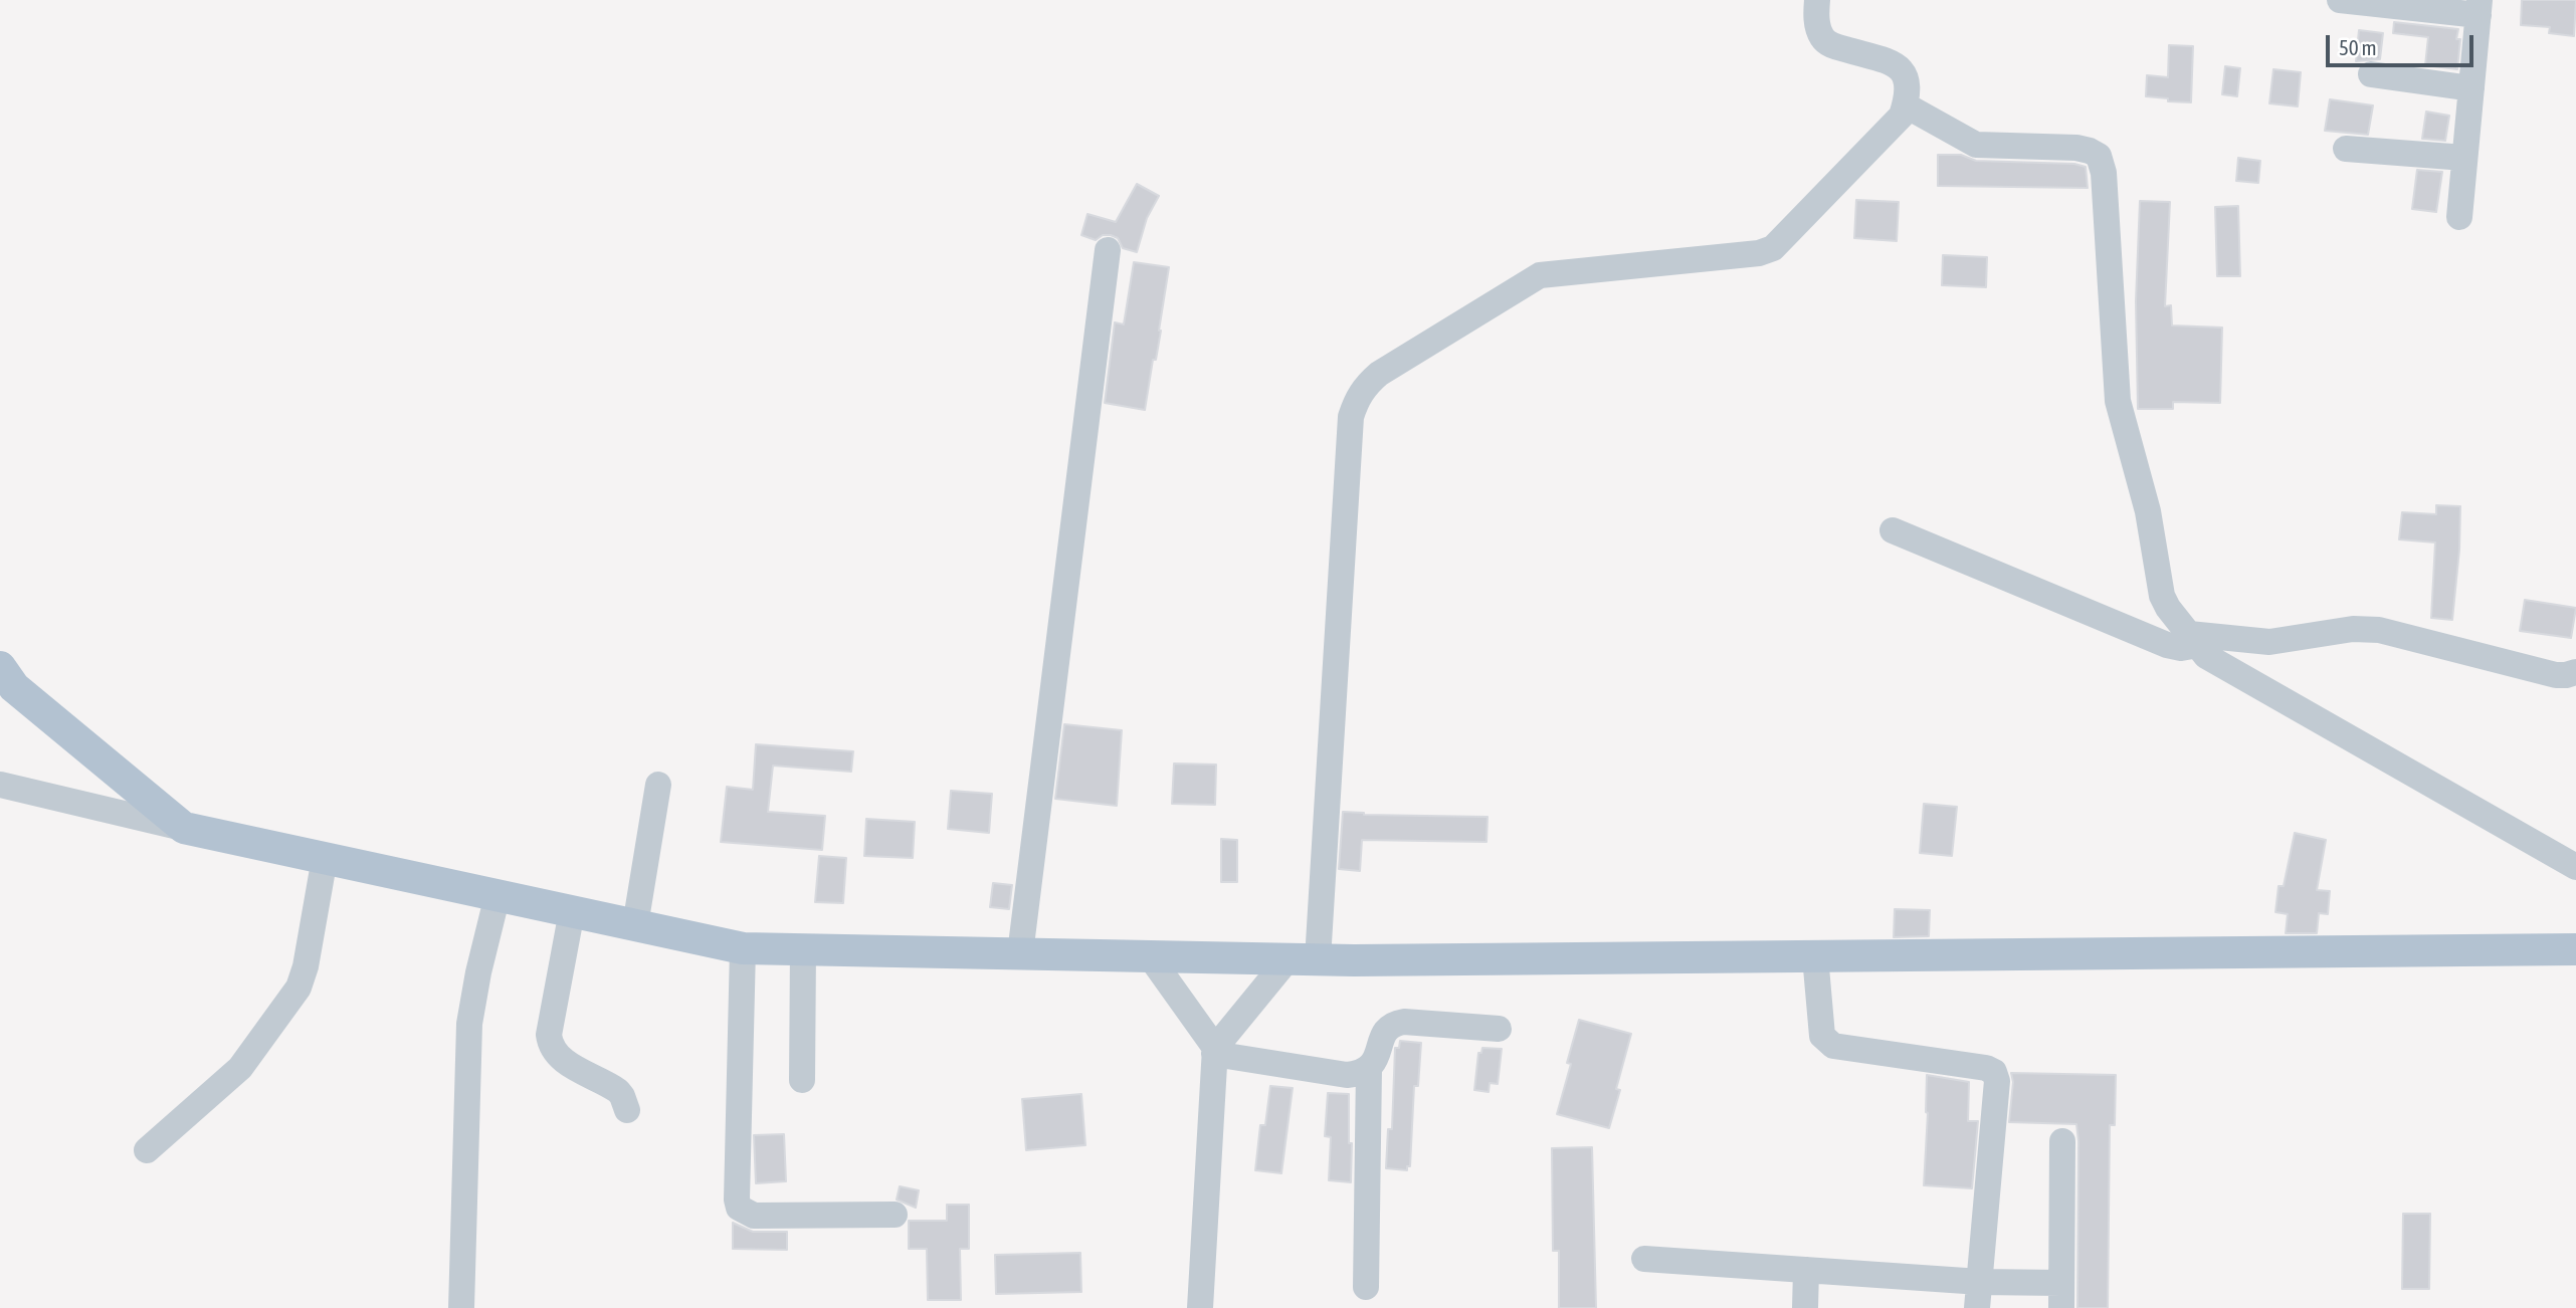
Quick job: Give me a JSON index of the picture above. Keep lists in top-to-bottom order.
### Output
{
  "scale_bar": "50 m"
}
